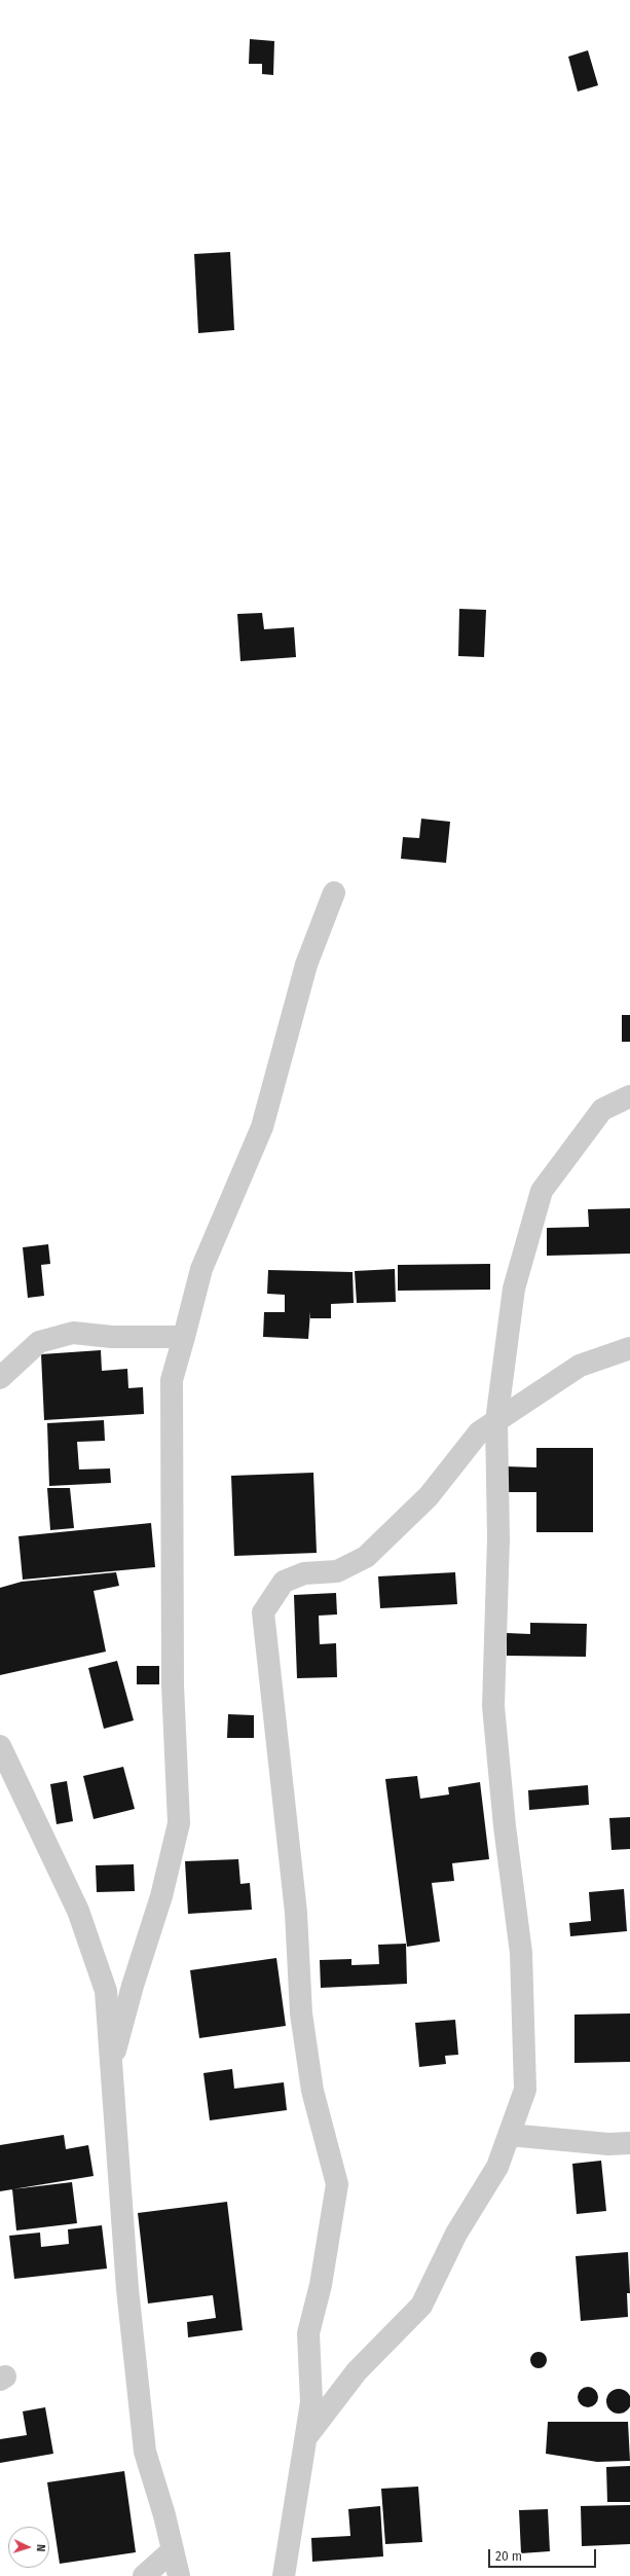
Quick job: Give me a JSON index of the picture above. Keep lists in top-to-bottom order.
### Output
{
  "scale_bar": "20 m",
  "north": "right"
}
